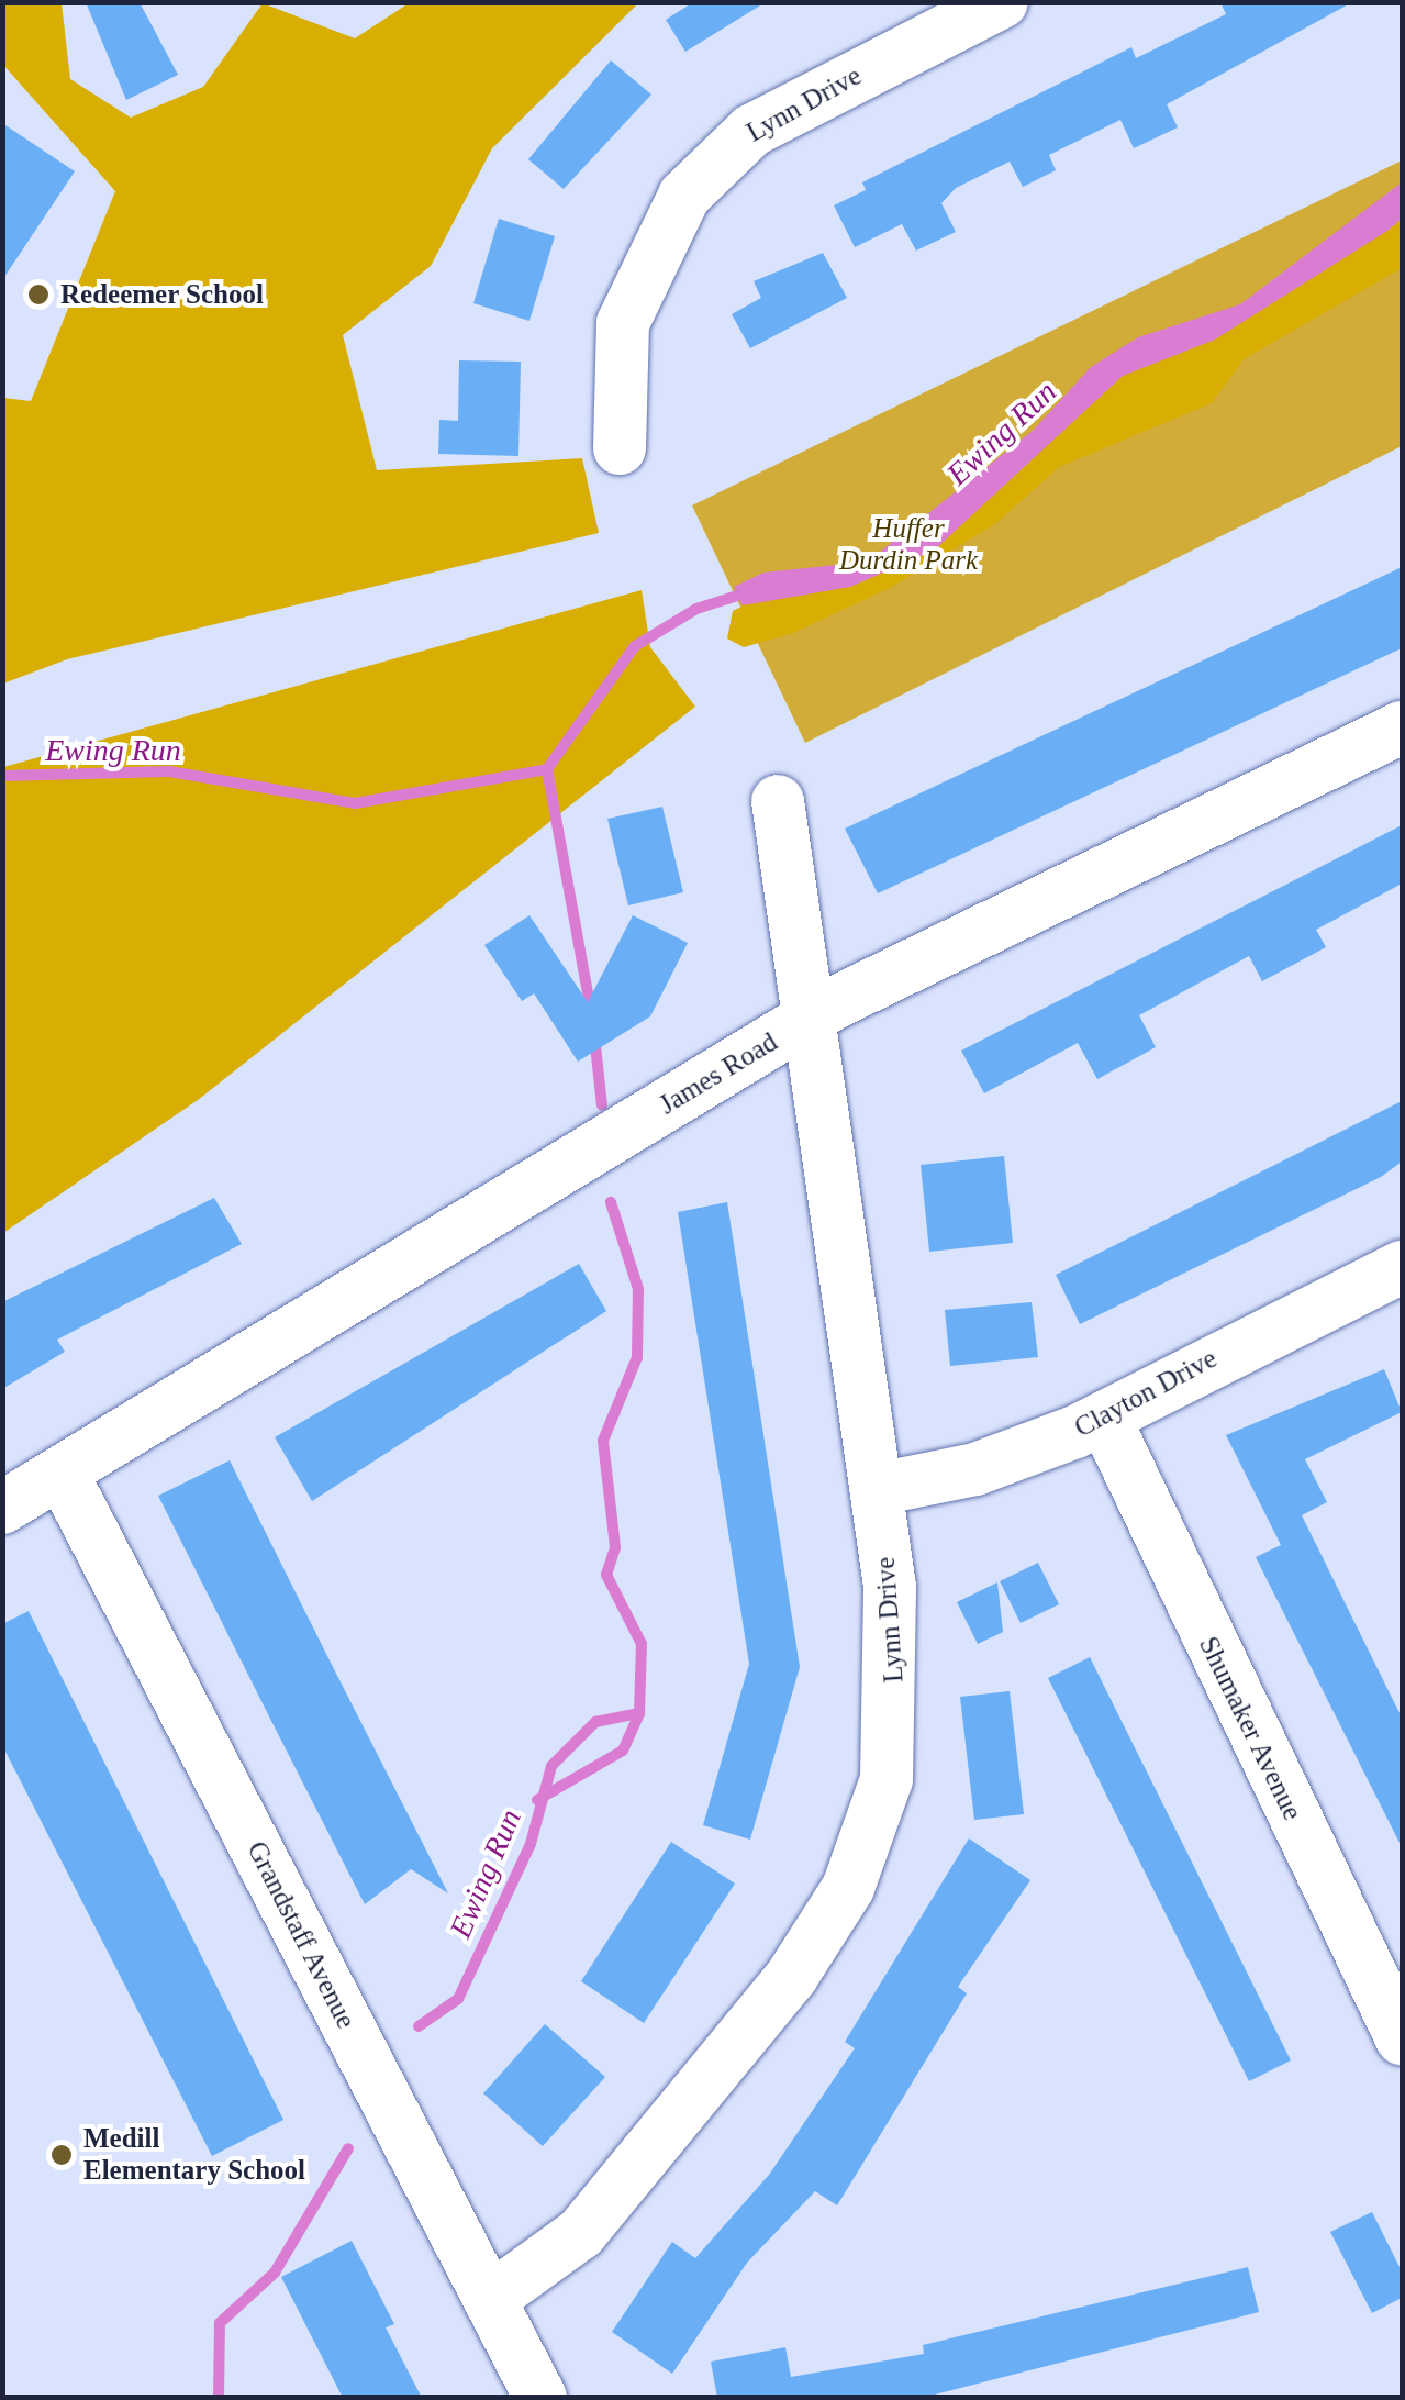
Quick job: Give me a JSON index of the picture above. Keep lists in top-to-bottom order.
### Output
{
  "streets": {
    "street": [
      "Lynn Drive",
      "James Road",
      "Clayton Drive",
      "Shumaker Avenue",
      "Grandstaff Avenue"
    ]
  },
  "crossings": [
    ["Lynn Drive", "James Road"],
    ["Lynn Drive", "Clayton Drive"],
    ["Lynn Drive", "Grandstaff Avenue"],
    ["James Road", "Grandstaff Avenue"],
    ["Clayton Drive", "Shumaker Avenue"]
  ],
  "water": ["Ewing Run"],
  "parks": ["Huffer Durdin Park"],
  "places": ["Redeemer School", "Medill Elementary School"]
}
